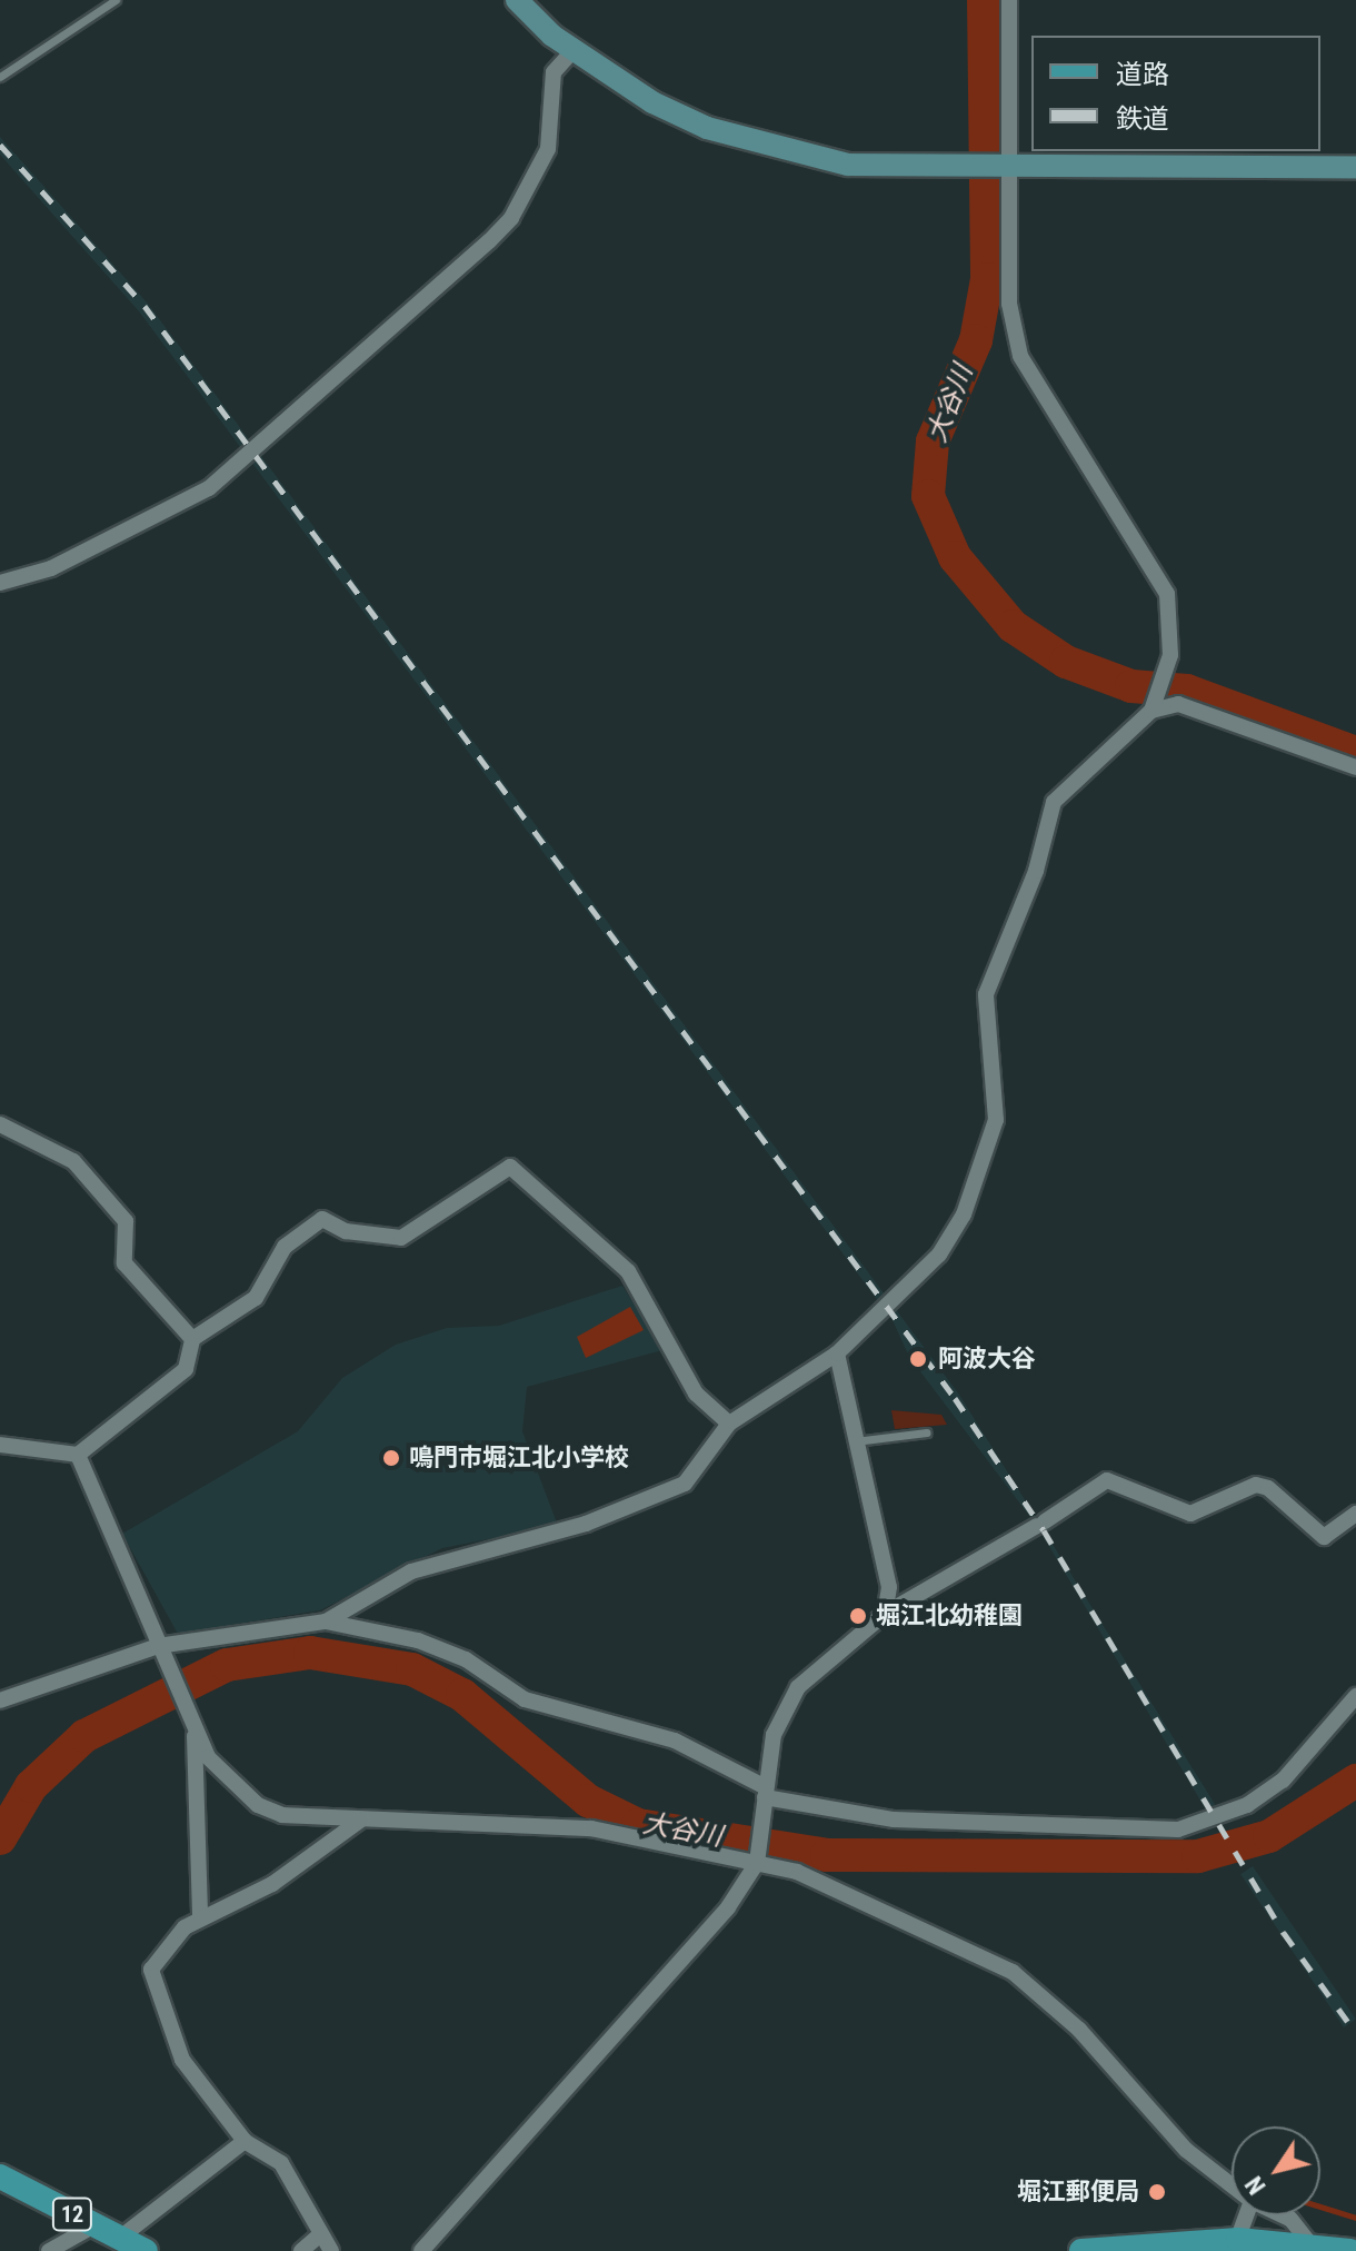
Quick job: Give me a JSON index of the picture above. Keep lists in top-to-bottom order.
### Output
{
  "streets": {
    "main road": ["12"]
  },
  "water": ["大谷川"],
  "places": [
    "阿波大谷",
    "鳴門市堀江北小学校",
    "堀江北幼稚園",
    "堀江郵便局"
  ],
  "legend": ["道路", "鉄道"],
  "north": "bottom left"
}
